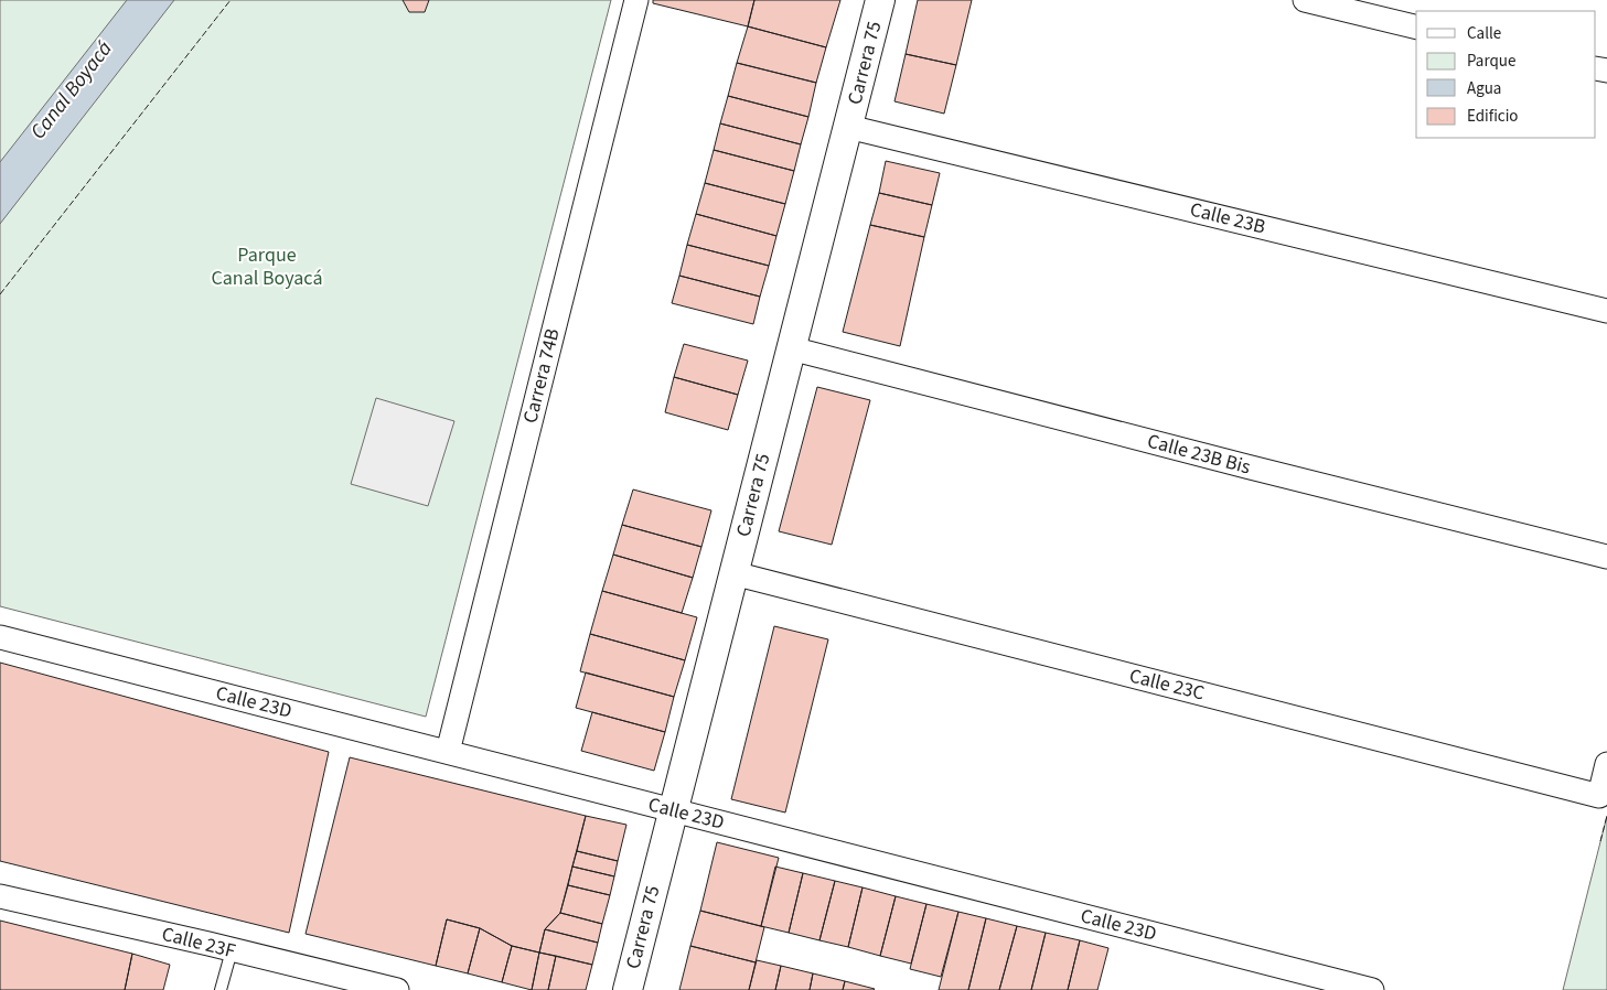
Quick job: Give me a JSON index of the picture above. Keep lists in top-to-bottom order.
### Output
{
  "streets": {
    "street": [
      "Carrera 75",
      "Calle 23B",
      "Carrera 74B",
      "Calle 23B Bis",
      "Calle 23C",
      "Calle 23D",
      "Calle 23F"
    ]
  },
  "crossings": [
    ["Carrera 75", "Calle 23B"],
    ["Carrera 75", "Calle 23B Bis"],
    ["Carrera 75", "Calle 23C"],
    ["Carrera 75", "Calle 23D"],
    ["Carrera 74B", "Calle 23D"]
  ],
  "water": ["Canal Boyacá"],
  "parks": ["Parque Canal Boyacá"],
  "legend": [
    "Calle",
    "Parque",
    "Agua",
    "Edificio"
  ]
}
